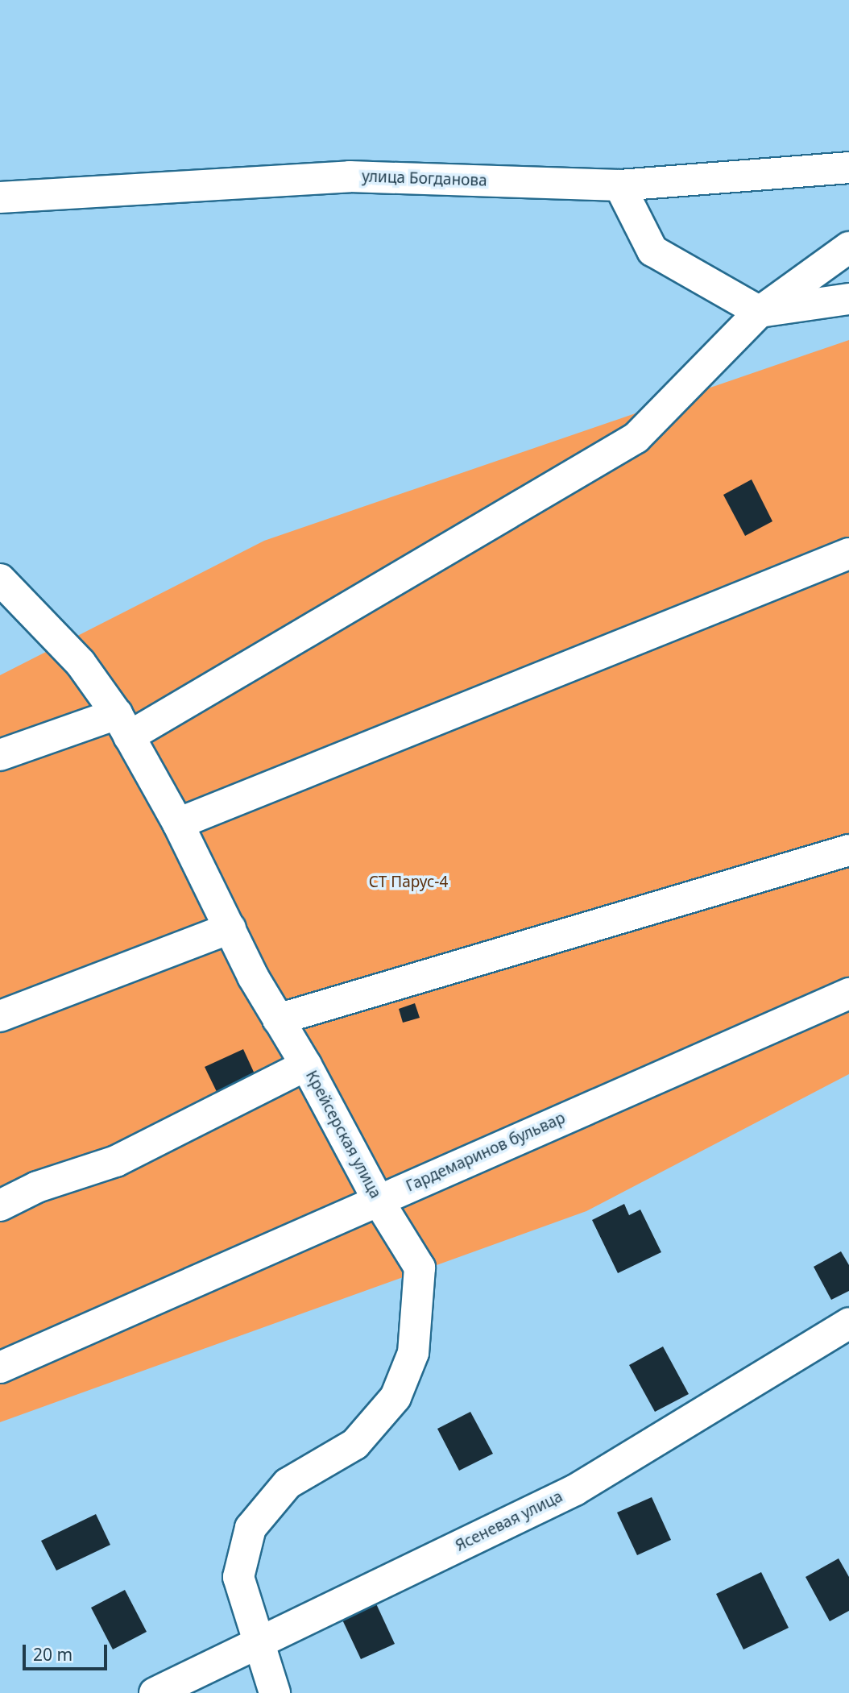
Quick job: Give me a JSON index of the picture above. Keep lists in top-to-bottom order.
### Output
{
  "streets": {
    "street": [
      "улица Богданова",
      "Крейсерская улица",
      "Гардемаринов бульвар",
      "Ясеневая улица"
    ]
  },
  "crossings": [
    ["Крейсерская улица", "Гардемаринов бульвар"],
    ["Крейсерская улица", "Ясеневая улица"]
  ],
  "parks": ["СТ Парус-4"],
  "scale_bar": "20 m"
}
